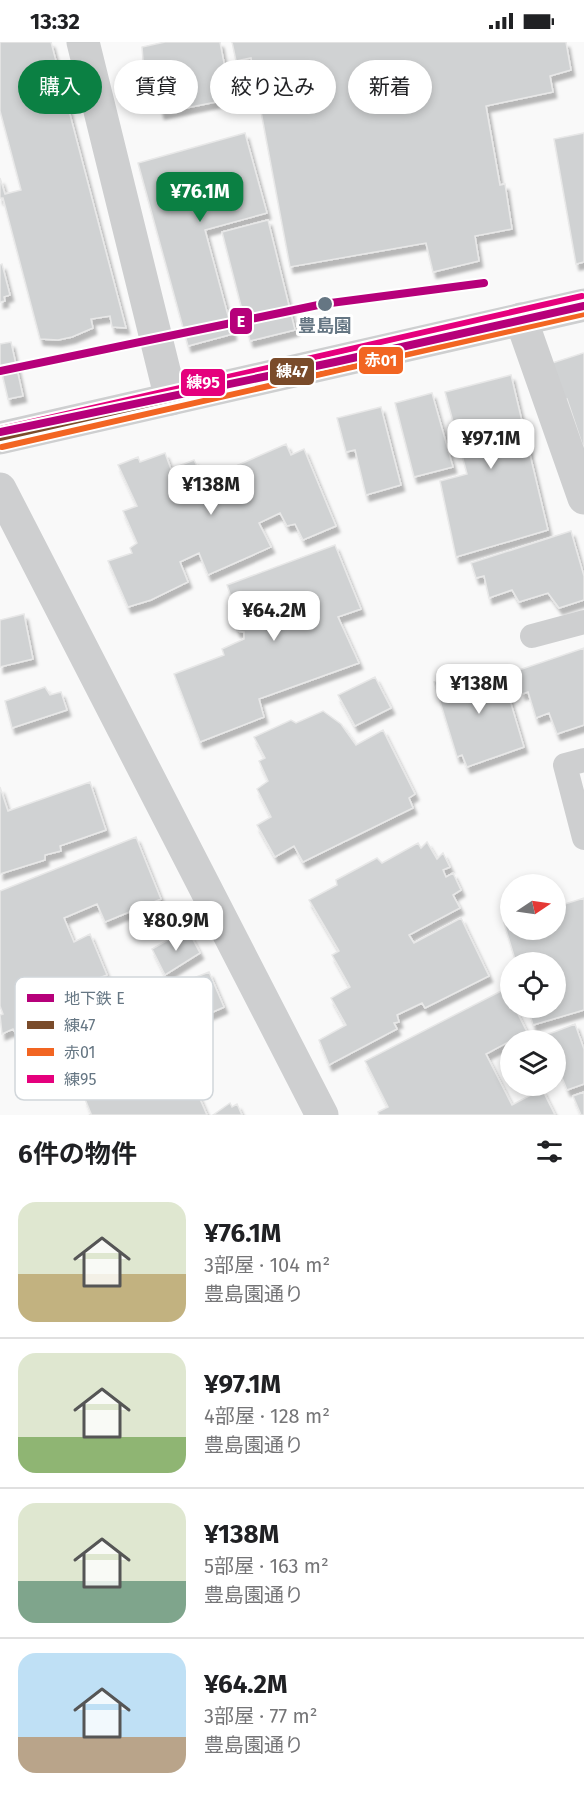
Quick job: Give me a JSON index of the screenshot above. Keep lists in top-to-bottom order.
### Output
{
  "places": ["豊島園"],
  "lines": [
    "metro line E",
    "transit line 練95",
    "transit line 練47",
    "transit line 赤01"
  ],
  "legend": [
    "地下鉄 E",
    "練47",
    "赤01",
    "練95"
  ],
  "north": "right",
  "page": {
    "status": "13:32",
    "chip": [
      "購入",
      "賃貸",
      "絞り込み",
      "新着"
    ],
    "price": [
      "¥76.1M",
      "¥97.1M",
      "¥138M",
      "¥64.2M",
      "¥138M",
      "¥80.9M"
    ],
    "heading": "6件の物件",
    "list": [
      {
        "name": "¥76.1M",
        "note": "3部屋 · 104 m² · 豊島園通り"
      },
      {
        "name": "¥97.1M",
        "note": "4部屋 · 128 m² · 豊島園通り"
      },
      {
        "name": "¥138M",
        "note": "5部屋 · 163 m² · 豊島園通り"
      },
      {
        "name": "¥64.2M",
        "note": "3部屋 · 77 m² · 豊島園通り"
      }
    ]
  }
}
